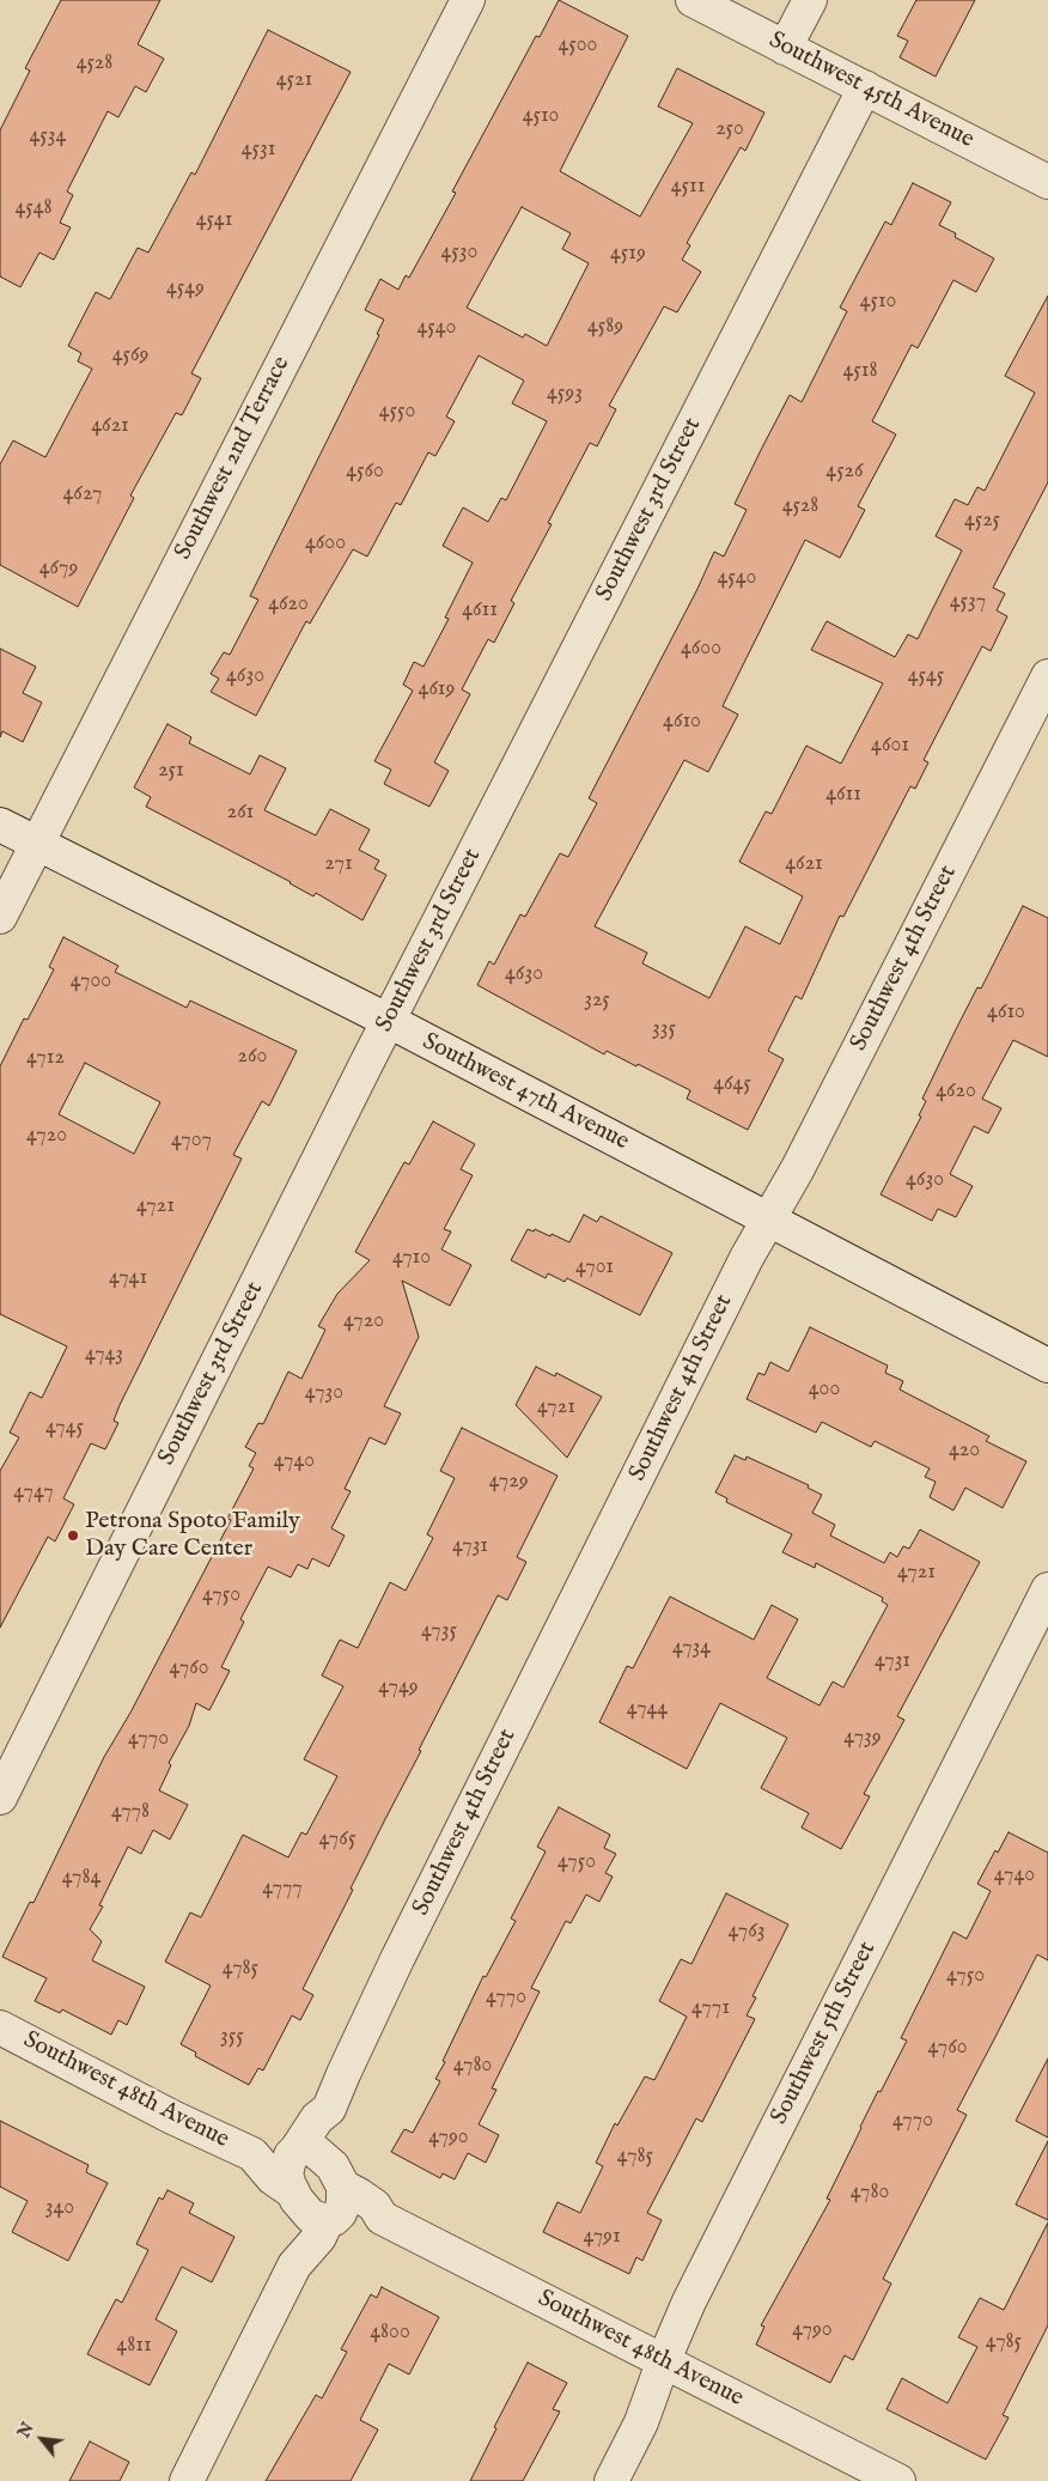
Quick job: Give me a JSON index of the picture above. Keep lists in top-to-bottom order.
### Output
{
  "streets": {
    "street": [
      "Southwest 45th Avenue",
      "Southwest 2nd Terrace",
      "Southwest 3rd Street",
      "Southwest 4th Street",
      "Southwest 47th Avenue",
      "Southwest 5th Street",
      "Southwest 48th Avenue"
    ]
  },
  "crossings": [
    ["Southwest 45th Avenue", "Southwest 3rd Street"],
    ["Southwest 2nd Terrace", "Southwest 47th Avenue"],
    ["Southwest 3rd Street", "Southwest 47th Avenue"],
    ["Southwest 4th Street", "Southwest 47th Avenue"],
    ["Southwest 4th Street", "Southwest 48th Avenue"],
    ["Southwest 5th Street", "Southwest 48th Avenue"]
  ],
  "places": ["Petrona Spoto Family Day Care Center"],
  "house_numbers": [
    "4500",
    "4528",
    "4521",
    "4510",
    "250",
    "4534",
    "4531",
    "4511",
    "4548",
    "4541",
    "4530",
    "4519",
    "4549",
    "4510",
    "4589",
    "4540",
    "4569",
    "4518",
    "4593",
    "4550",
    "4621",
    "4560",
    "4526",
    "4627",
    "4528",
    "4525",
    "4600",
    "4679",
    "4540",
    "4537",
    "4620",
    "4611",
    "4600",
    "4630",
    "4545",
    "4619",
    "4610",
    "4601",
    "251",
    "4611",
    "261",
    "271",
    "4621",
    "4630",
    "4700",
    "325",
    "4610",
    "335",
    "260",
    "4712",
    "4645",
    "4620",
    "4720",
    "4707",
    "4630",
    "4721",
    "4710",
    "4701",
    "4741",
    "4720",
    "4743",
    "400",
    "4730",
    "4721",
    "4745",
    "420",
    "4740",
    "4729",
    "4747",
    "4731",
    "4721",
    "4750",
    "4735",
    "4734",
    "4731",
    "4760",
    "4749",
    "4744",
    "4739",
    "4770",
    "4778",
    "4765",
    "4750",
    "4740",
    "4784",
    "4777",
    "4763",
    "4785",
    "4750",
    "4770",
    "4771",
    "355",
    "4760",
    "4780",
    "4770",
    "4790",
    "4785",
    "4780",
    "340",
    "4791",
    "4790",
    "4800",
    "4785",
    "4811"
  ],
  "north": "top left"
}
